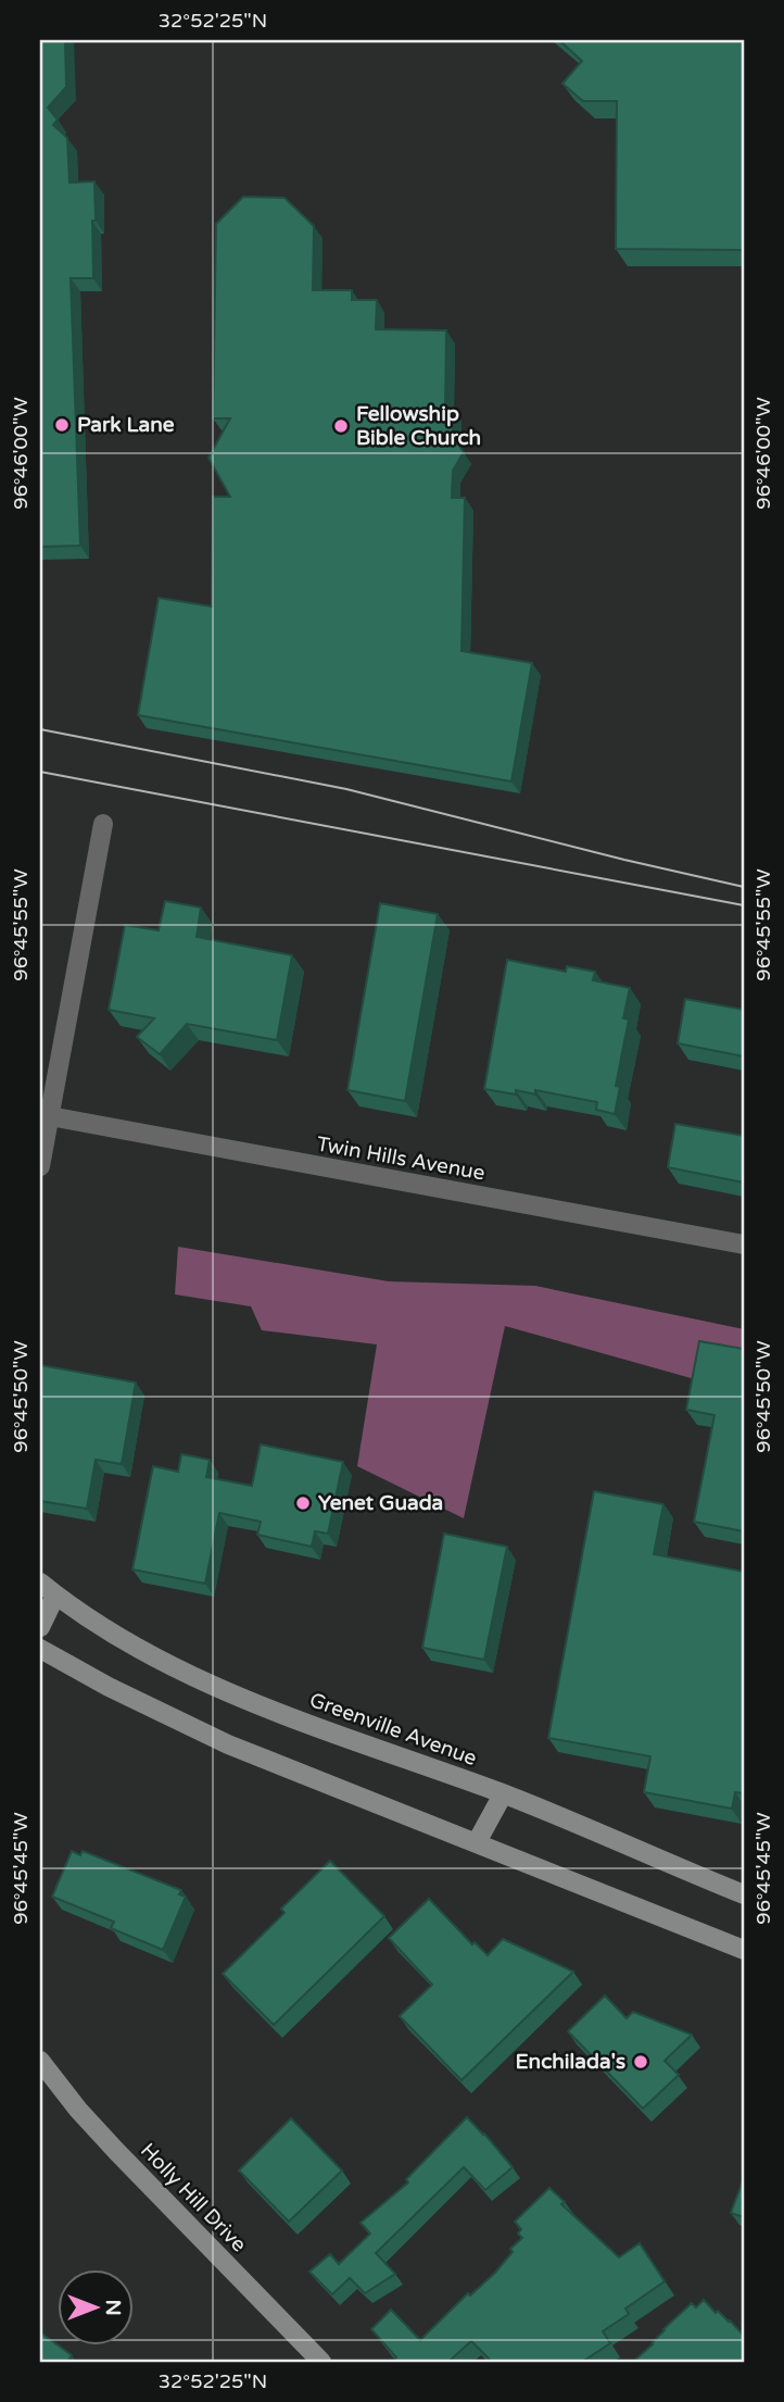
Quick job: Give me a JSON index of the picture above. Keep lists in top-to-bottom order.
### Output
{
  "streets": {
    "main road": ["Greenville Avenue", "Holly Hill Drive"],
    "street": ["Twin Hills Avenue"]
  },
  "places": [
    "Park Lane",
    "Fellowship Bible Church",
    "Yenet Guada",
    "Enchilada's"
  ],
  "north": "right",
  "coordinates": [
    "32°52'25\"N",
    "96°46'00\"W",
    "96°45'55\"W",
    "96°45'50\"W",
    "96°45'45\"W"
  ]
}
